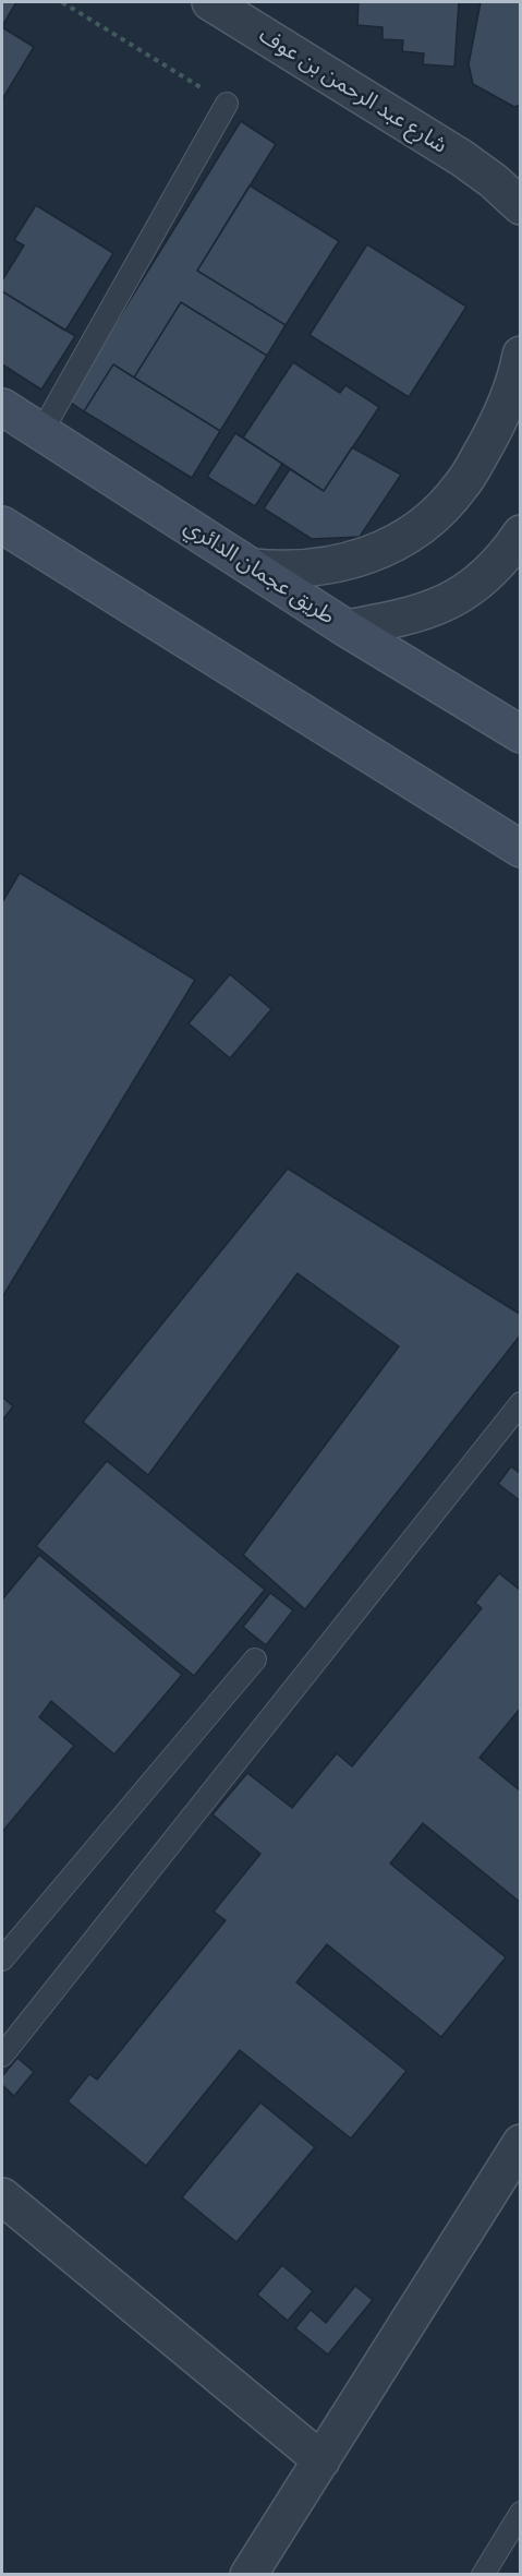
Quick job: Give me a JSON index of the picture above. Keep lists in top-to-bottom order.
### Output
{
  "streets": {
    "main road": ["طريق عجمان الدائري"],
    "street": ["شارع عبد الرحمن بن عوف"]
  }
}
